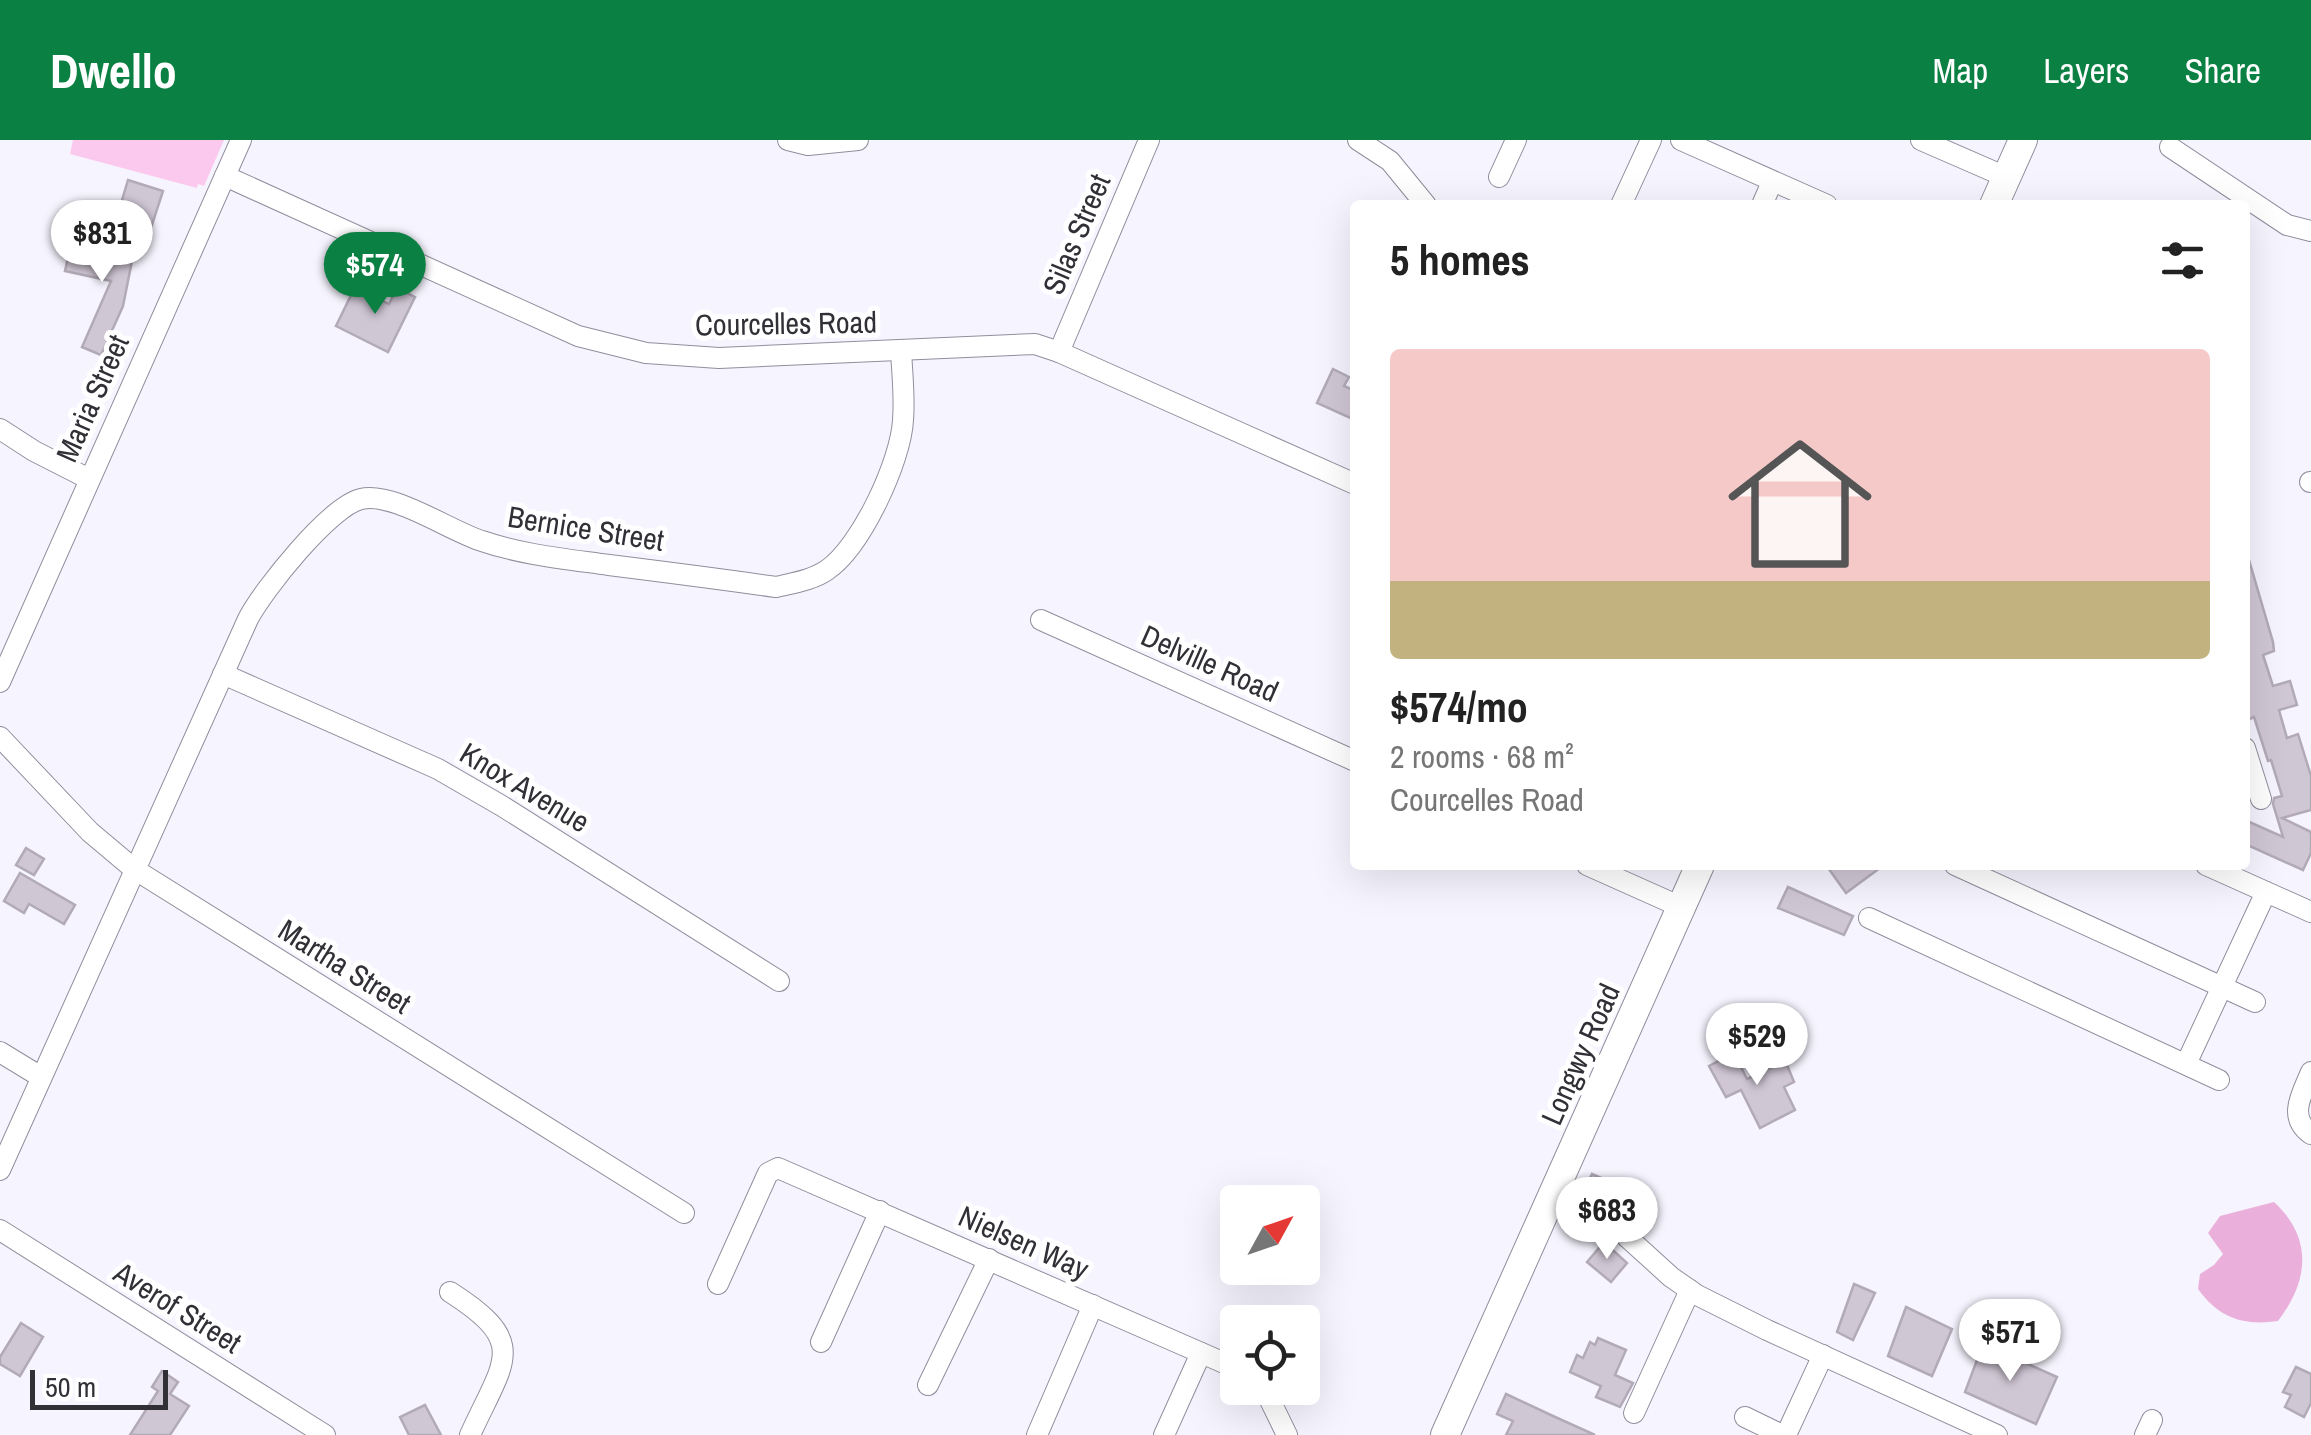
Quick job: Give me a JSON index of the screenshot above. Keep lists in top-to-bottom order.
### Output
{
  "streets": {
    "street": [
      "Silas Street",
      "Courcelles Road",
      "Maria Street",
      "Bernice Street",
      "Delville Road",
      "Knox Avenue",
      "Martha Street",
      "Longwy Road",
      "Nielsen Way",
      "Averof Street"
    ]
  },
  "crossings": [
    ["Silas Street", "Courcelles Road"],
    ["Courcelles Road", "Maria Street"],
    ["Courcelles Road", "Bernice Street"],
    ["Bernice Street", "Knox Avenue"],
    ["Bernice Street", "Martha Street"]
  ],
  "scale_bar": "50 m",
  "north": "top right",
  "page": {
    "header": "Dwello",
    "nav": ["Map", "Layers", "Share"],
    "price": [
      "$831",
      "$574",
      "$529",
      "$683",
      "$571"
    ],
    "heading": "5 homes",
    "list": [
      {
        "name": "$574/mo",
        "note": "2 rooms · 68 m² · Courcelles Road"
      }
    ],
    "scale": "50 m"
  }
}
